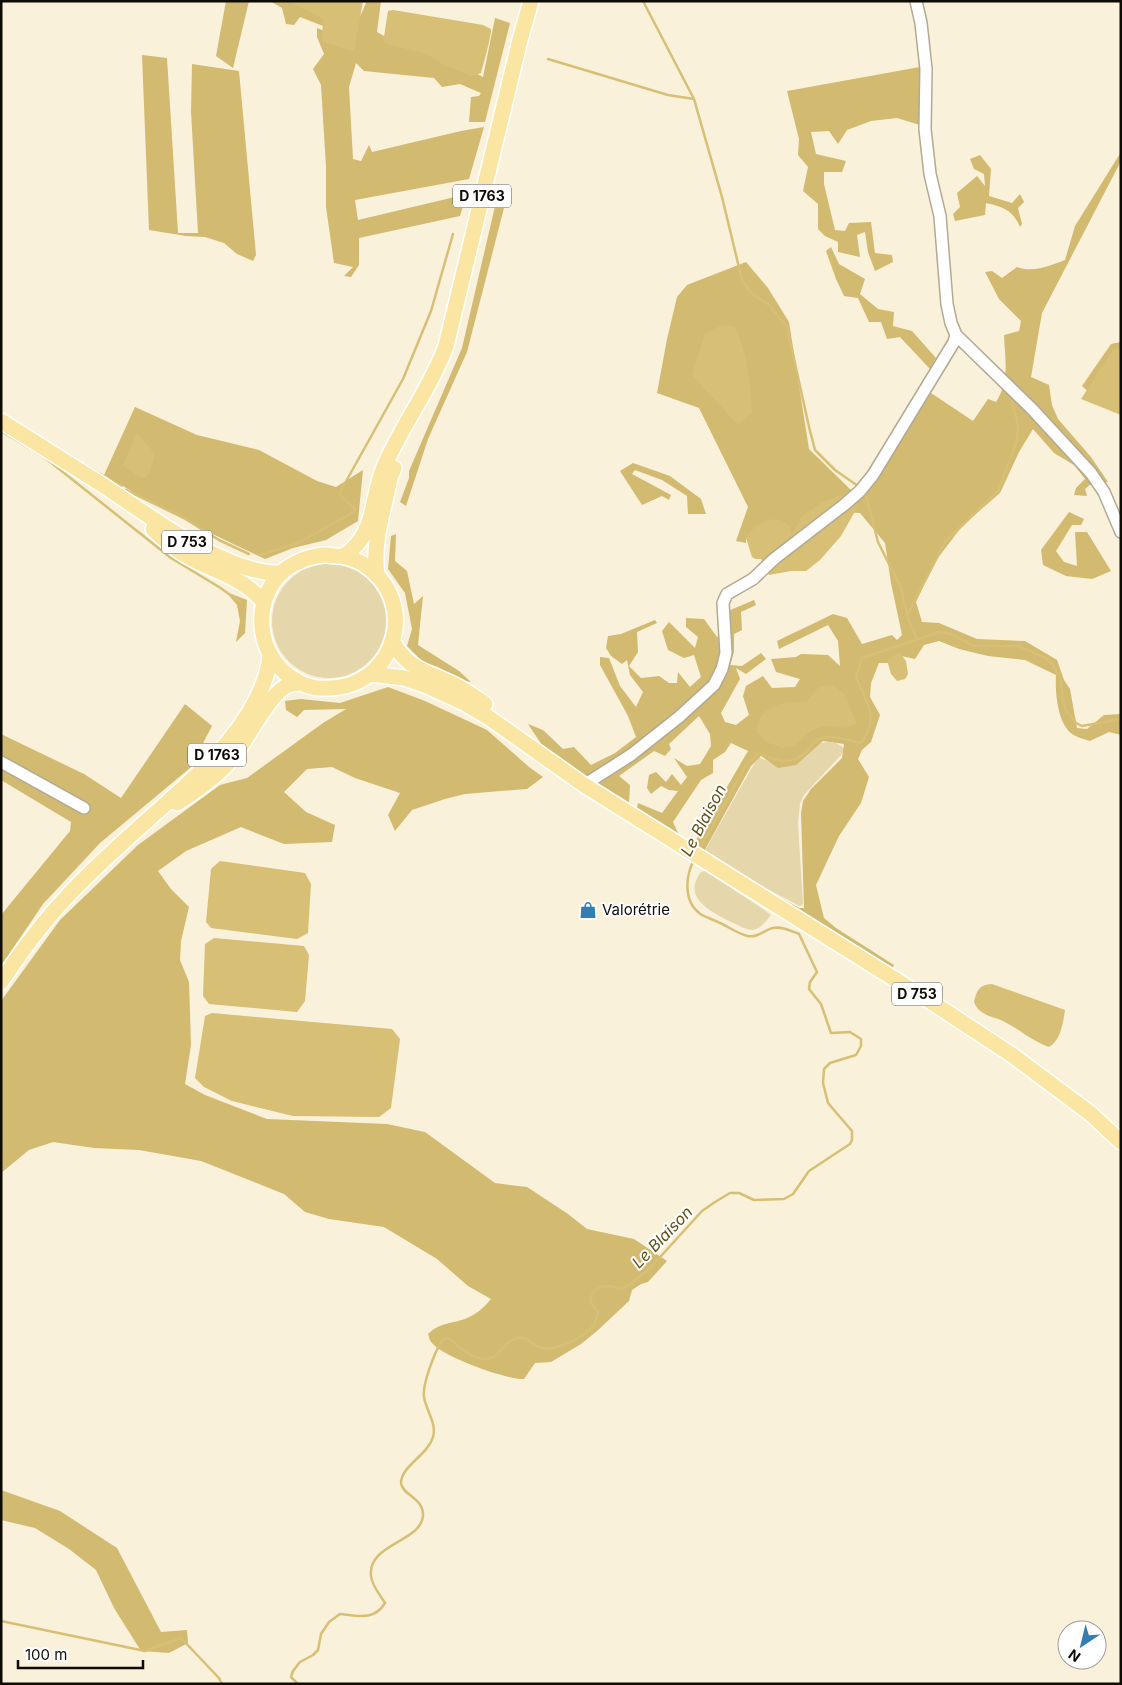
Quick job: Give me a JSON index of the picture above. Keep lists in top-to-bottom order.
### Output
{
  "streets": {
    "main road": ["D 1763", "D 753"]
  },
  "crossings": [
    ["D 1763", "D 753"]
  ],
  "water": ["Le Blaison"],
  "places": {
    "shop": ["Valorétrie"]
  },
  "scale_bar": "100 m",
  "north": "bottom left"
}
